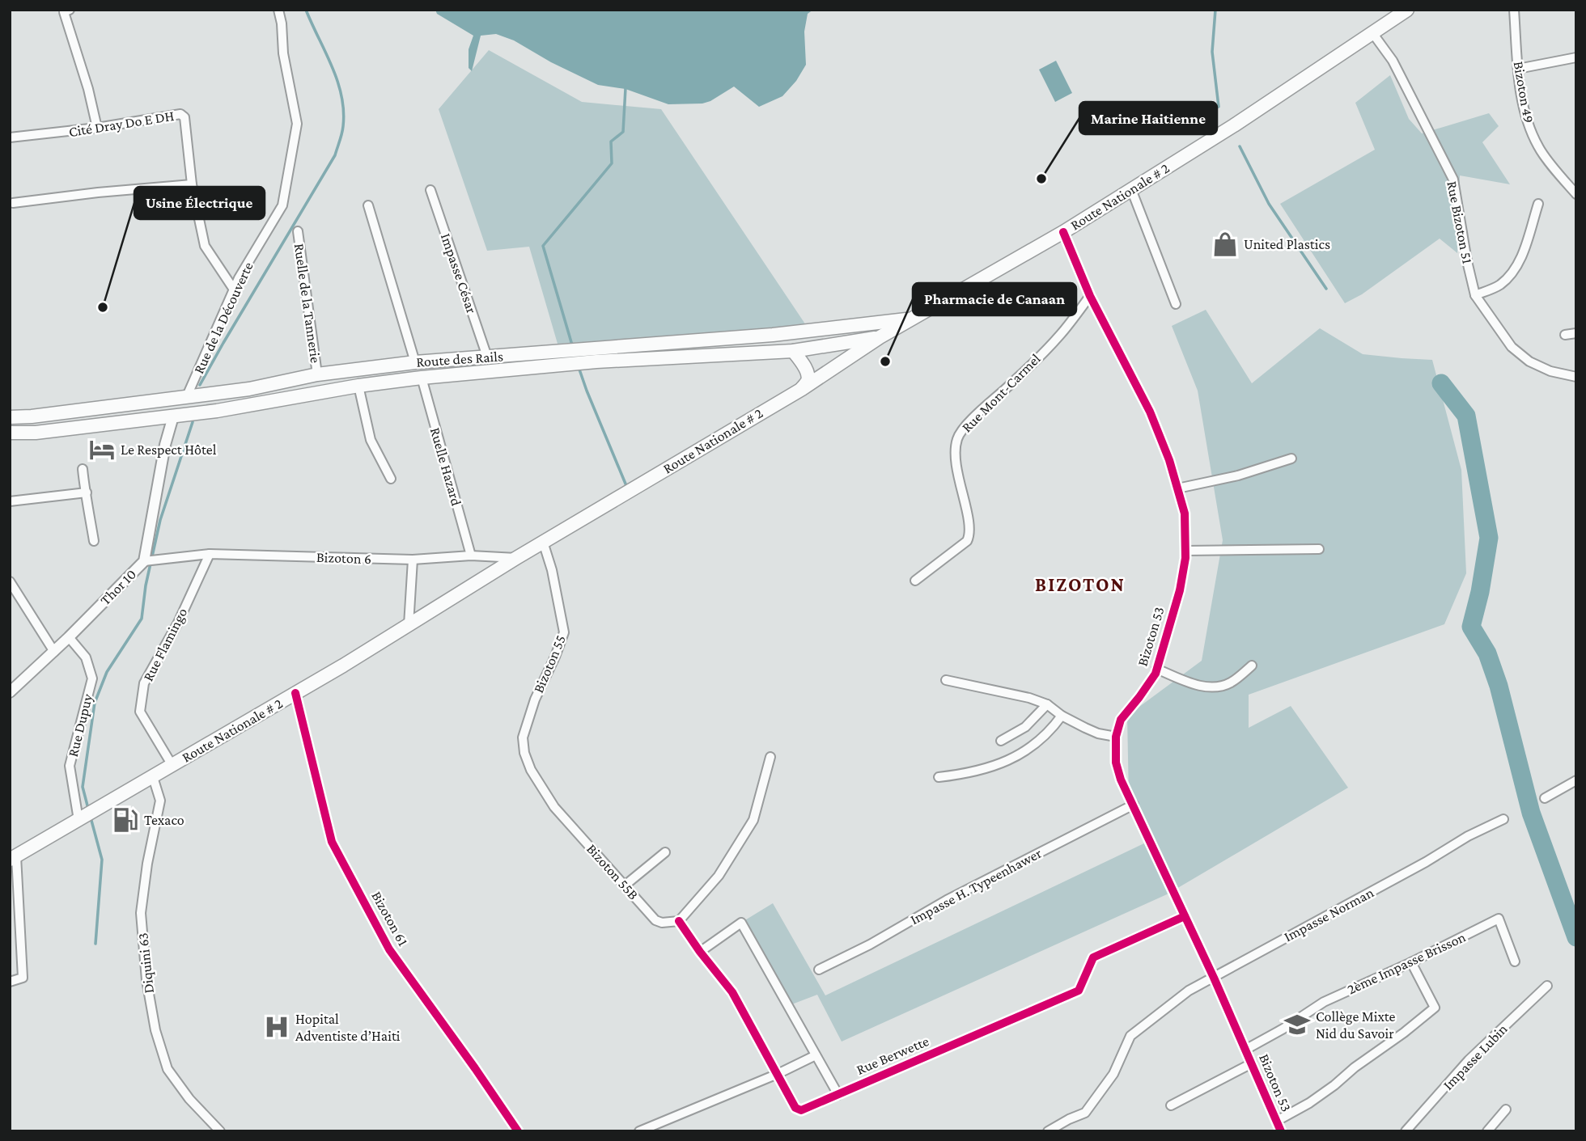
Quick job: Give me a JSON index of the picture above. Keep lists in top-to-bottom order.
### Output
{
  "streets": {
    "main road": ["Route Nationale # 2", "Route des Rails"],
    "street": [
      "Bizoton 49",
      "Cité Dray Do E DH",
      "Rue Bizoton 51",
      "Impasse César",
      "Ruelle de la Tannerie",
      "Rue de la Découverte",
      "Rue Mont-Carmel",
      "Ruelle Hazard",
      "Bizoton 6",
      "Thor 10",
      "Bizoton 53",
      "Rue Flamingo",
      "Bizoton 55",
      "Rue Dupuy",
      "Bizoton 55B",
      "Impasse H. Typeenhawer",
      "Impasse Norman",
      "Bizoton 61",
      "Diquini 63",
      "2ème Impasse Brisson",
      "Rue Berwette",
      "Impasse Lubin"
    ]
  },
  "crossings": [
    ["Cité Dray Do E DH", "Rue de la Découverte"],
    ["Route Nationale # 2", "Rue Bizoton 51"],
    ["Route Nationale # 2", "Route des Rails"],
    ["Route Nationale # 2", "Bizoton 6"],
    ["Route Nationale # 2", "Bizoton 53"],
    ["Route Nationale # 2", "Rue Flamingo"],
    ["Route Nationale # 2", "Bizoton 55"],
    ["Route Nationale # 2", "Rue Dupuy"],
    ["Route Nationale # 2", "Bizoton 61"],
    ["Route Nationale # 2", "Diquini 63"],
    ["Impasse César", "Route des Rails"],
    ["Ruelle de la Tannerie", "Route des Rails"],
    ["Rue de la Découverte", "Route des Rails"],
    ["Route des Rails", "Ruelle Hazard"],
    ["Route des Rails", "Thor 10"],
    ["Rue Mont-Carmel", "Bizoton 53"],
    ["Ruelle Hazard", "Bizoton 6"],
    ["Bizoton 6", "Thor 10"],
    ["Bizoton 6", "Rue Flamingo"],
    ["Thor 10", "Rue Dupuy"],
    ["Bizoton 53", "Impasse H. Typeenhawer"],
    ["Bizoton 53", "Impasse Norman"],
    ["Bizoton 53", "2ème Impasse Brisson"],
    ["Bizoton 53", "Rue Berwette"],
    ["Bizoton 55", "Bizoton 55B"],
    ["Bizoton 55B", "Rue Berwette"]
  ],
  "districts": ["BIZOTON"],
  "places": {
    "other": ["Marine Haitienne", "Usine Électrique", "Pharmacie de Canaan"],
    "shop": ["United Plastics"],
    "hotel": ["Le Respect Hôtel"],
    "fuel station": ["Texaco"],
    "school or university": ["Collège Mixte Nid du Savoir"],
    "hospital": ["Hopital Adventiste d’Haiti"]
  }
}
